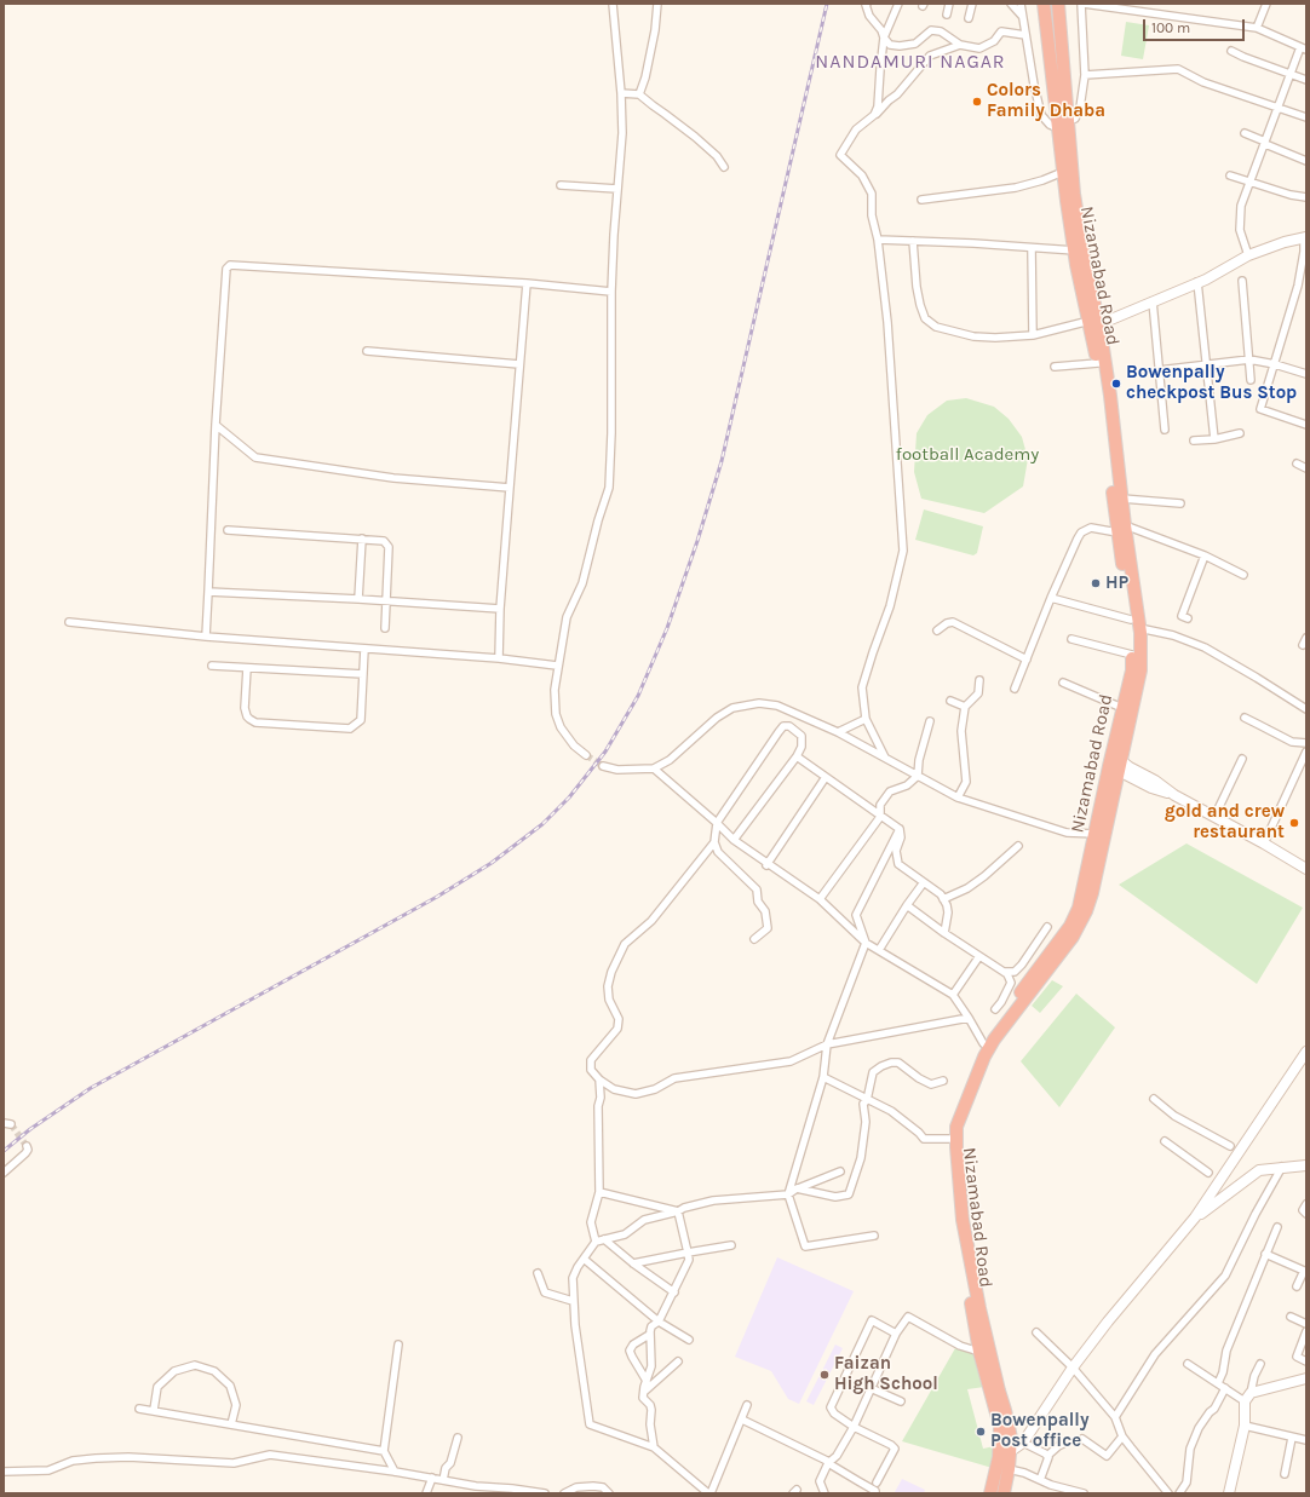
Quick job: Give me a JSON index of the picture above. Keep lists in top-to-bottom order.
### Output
{
  "streets": {
    "highway": ["Nizamabad Road"]
  },
  "districts": ["NANDAMURI NAGAR"],
  "parks": ["football Academy"],
  "places": [
    "Colors Family Dhaba",
    "Bowenpally checkpost Bus Stop",
    "HP",
    "gold and crew restaurant",
    "Faizan High School",
    "Bowenpally Post office"
  ],
  "scale_bar": "100 m"
}
